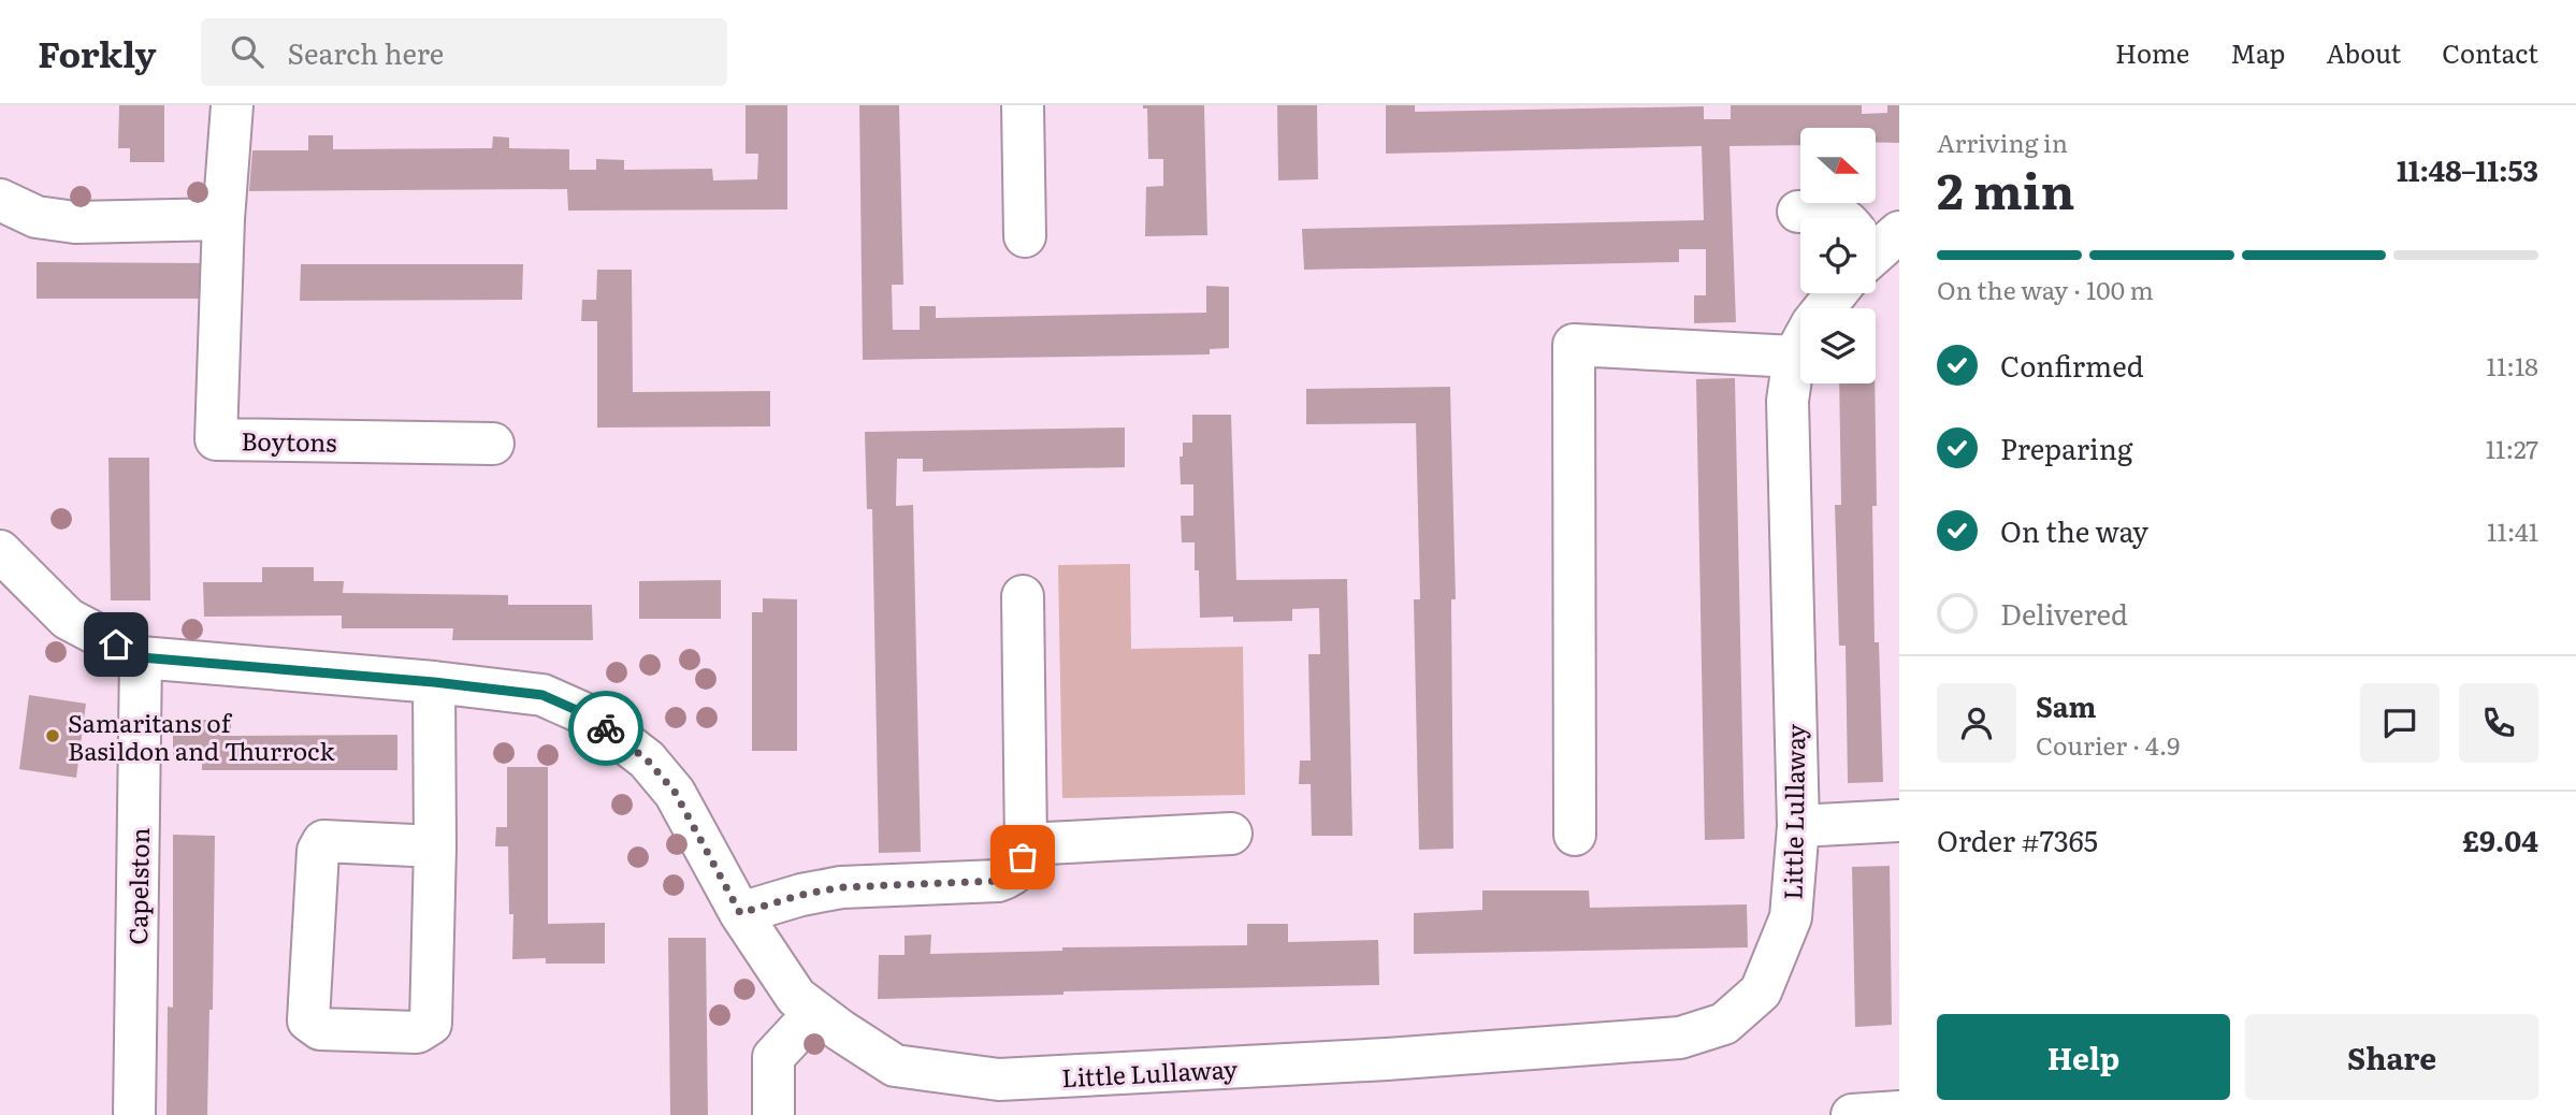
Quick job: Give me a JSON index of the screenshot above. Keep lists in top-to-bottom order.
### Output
{
  "streets": {
    "street": ["Boytons", "Little Lullaway", "Capelston"]
  },
  "crossings": [
    ["Little Lullaway", "Capelston"]
  ],
  "places": ["Samaritans of Basildon and Thurrock"],
  "north": "right",
  "page": {
    "header": "Forkly",
    "search": "Search here",
    "nav": [
      "Home",
      "Map",
      "About",
      "Contact"
    ],
    "heading": ["2 min", "Arriving in", "11:48–11:53"],
    "panel": [
      "Sam",
      "Courier · 4.9",
      "Order #7365",
      "£9.04"
    ],
    "bar": "On the way · 100 m",
    "list": [
      ["Confirmed", "11:18"],
      ["Preparing", "11:27"],
      ["On the way", "11:41"],
      "Delivered"
    ],
    "buttons": ["Help", "Share"]
  }
}
